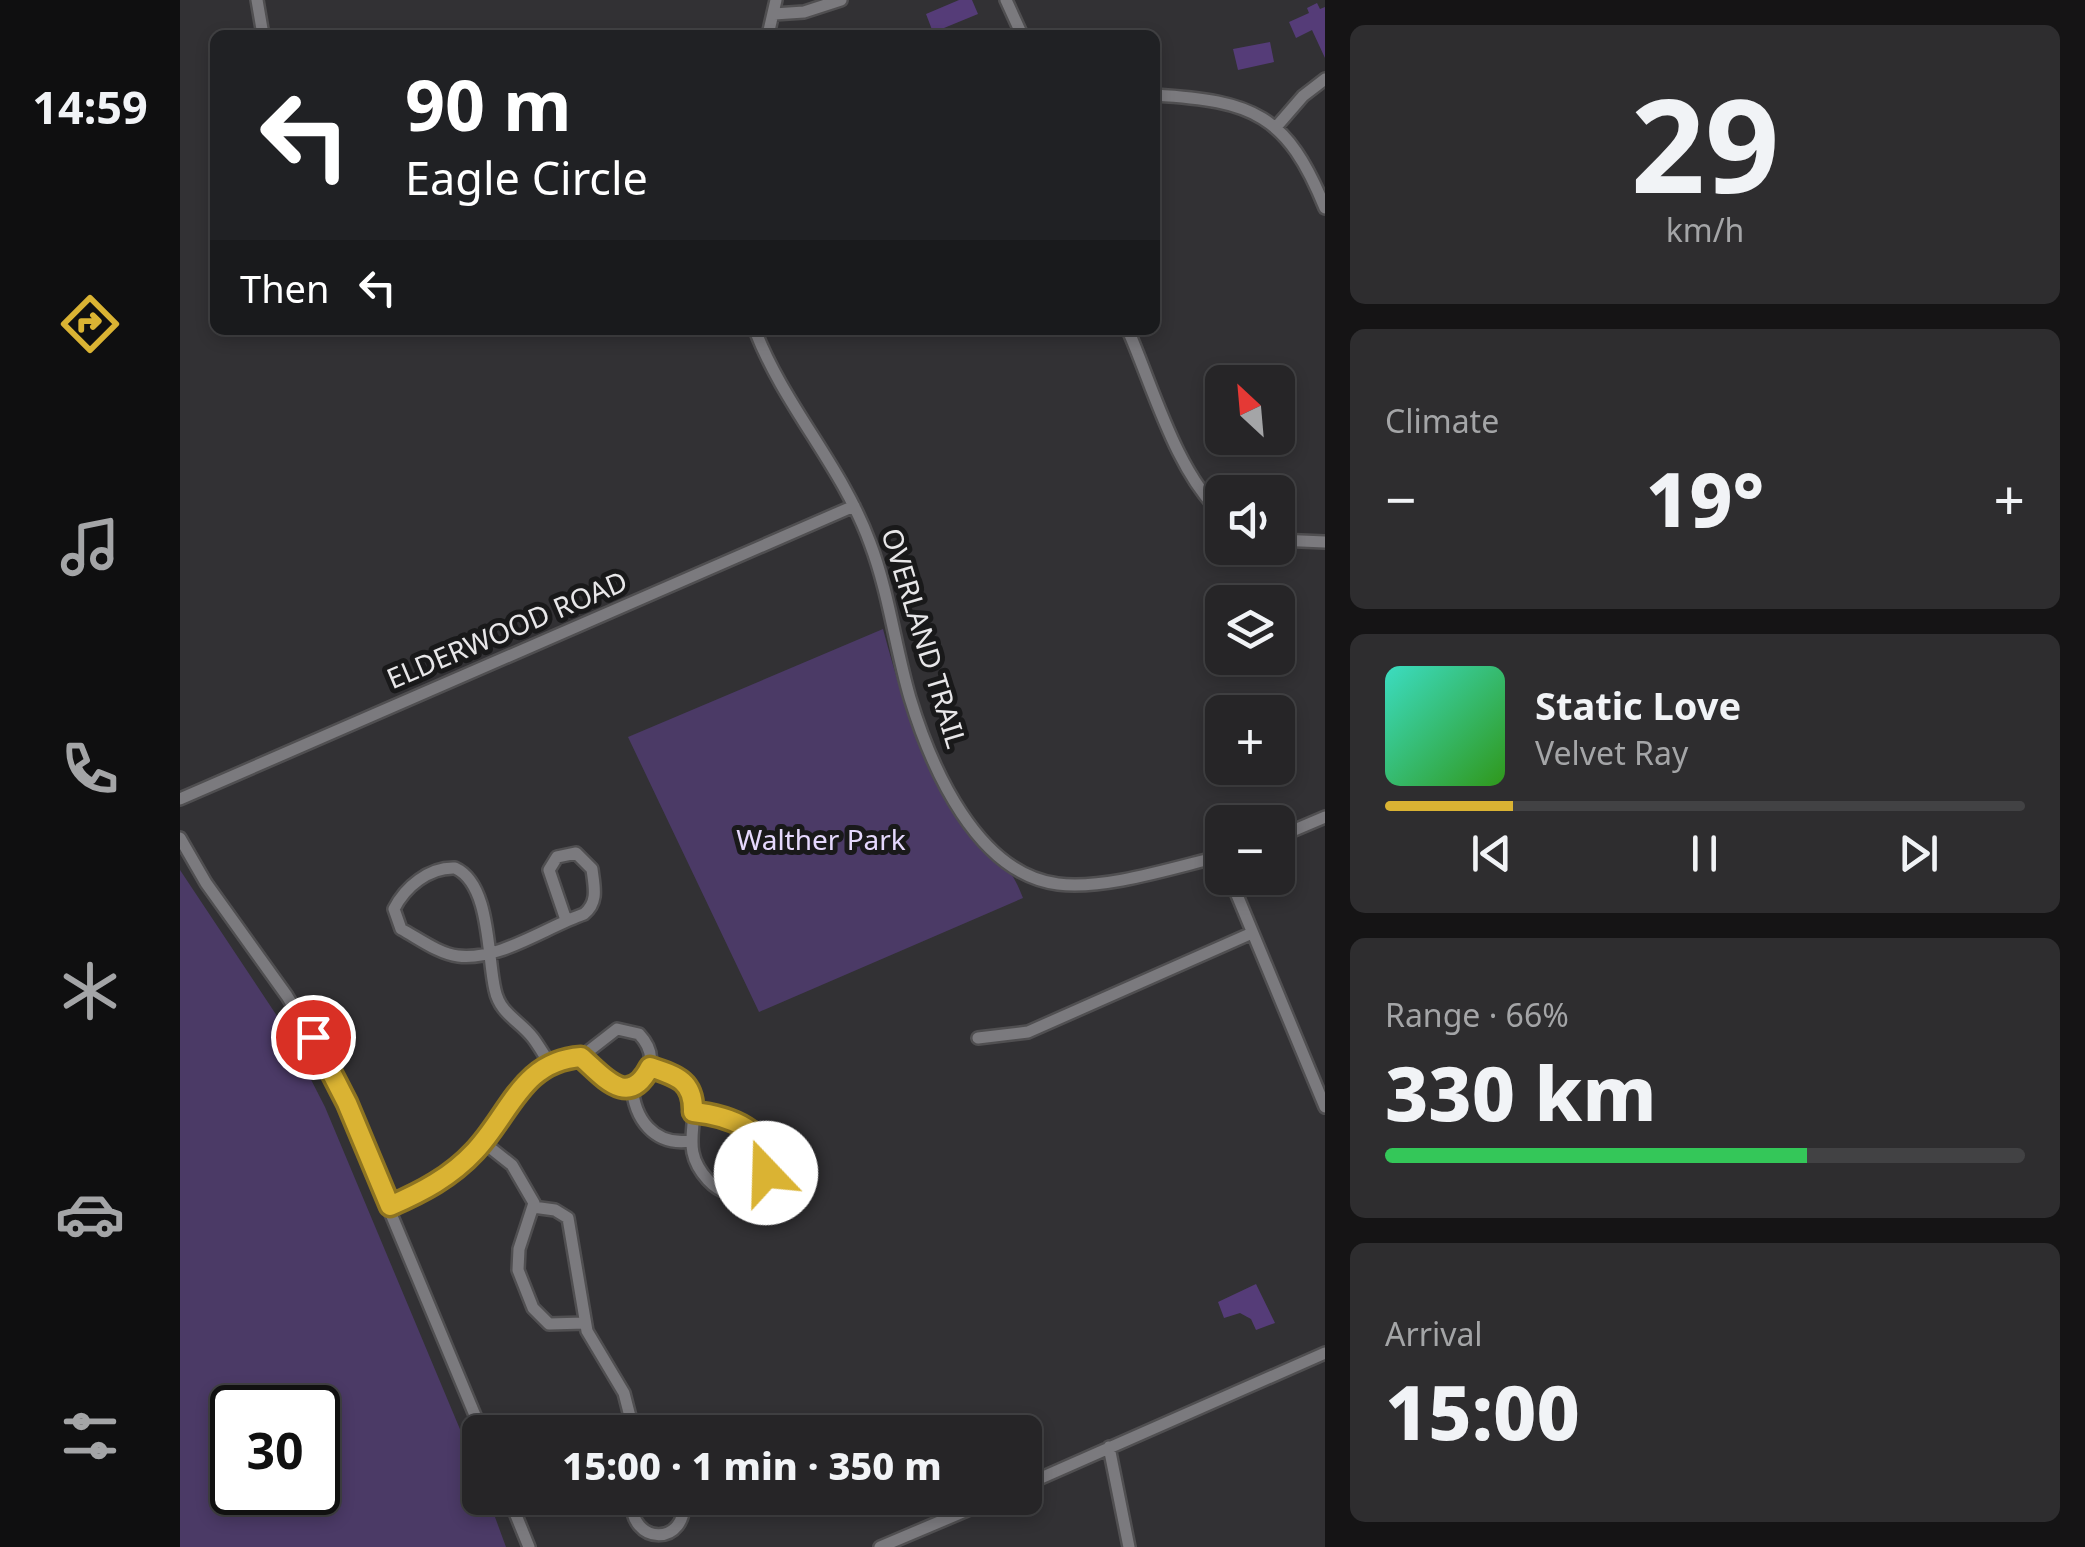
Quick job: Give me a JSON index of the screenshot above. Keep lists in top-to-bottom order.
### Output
{
  "streets": {
    "street": ["ELDERWOOD ROAD", "OVERLAND TRAIL"]
  },
  "crossings": [
    ["ELDERWOOD ROAD", "OVERLAND TRAIL"]
  ],
  "parks": ["Walther Park"],
  "north": "top left",
  "page": {
    "tabs": "14:59",
    "tile": [
      ["29", "km/h"],
      "Climate",
      ["Range · 66%", "330 km"],
      ["Arrival", "15:00"]
    ],
    "turn": ["90 m", "Eagle Circle"],
    "then": "Then",
    "map_buttons": ["+", "−"],
    "heat": ["−", "19°", "+"],
    "song": ["Static Love", "Velvet Ray"],
    "limit": "30",
    "trip": "15:00 · 1 min · 350 m"
  }
}
